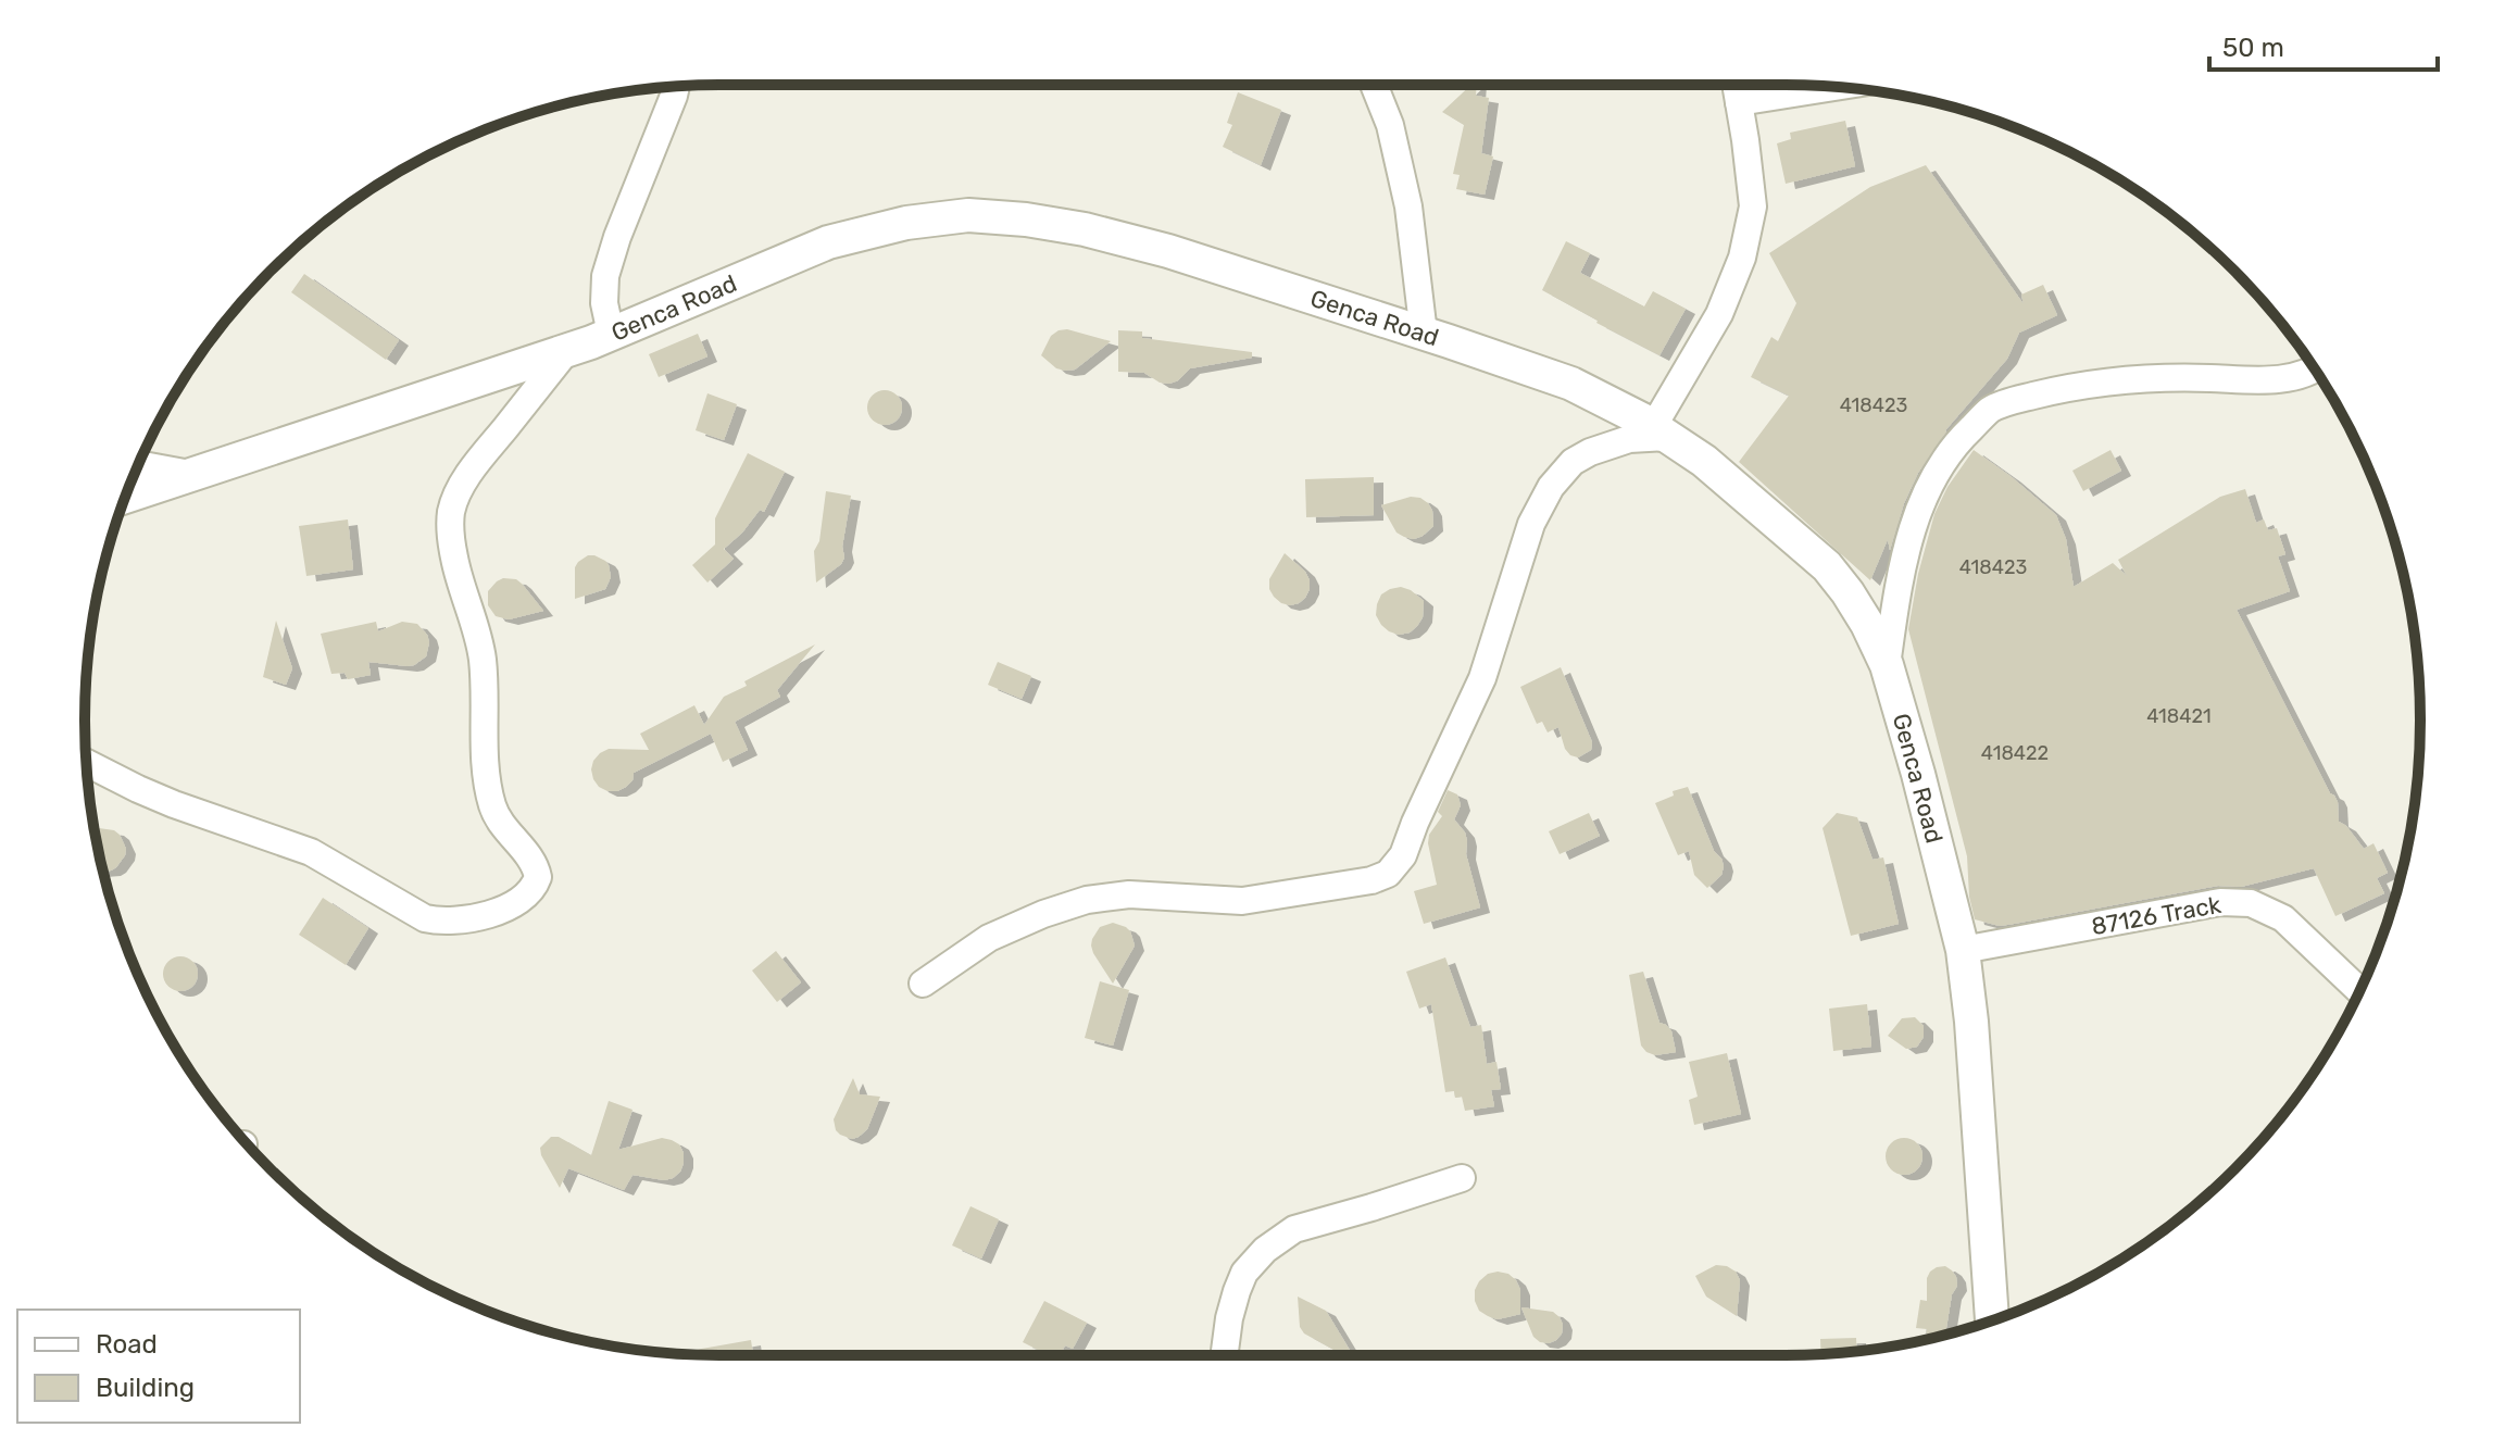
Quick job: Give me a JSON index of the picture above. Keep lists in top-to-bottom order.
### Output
{
  "streets": {
    "street": ["Genca Road", "87126 Track"]
  },
  "crossings": [
    ["Genca Road", "87126 Track"]
  ],
  "house_numbers": [
    "418423",
    "418423",
    "418421",
    "418422"
  ],
  "legend": ["Road", "Building"],
  "scale_bar": "50 m"
}
